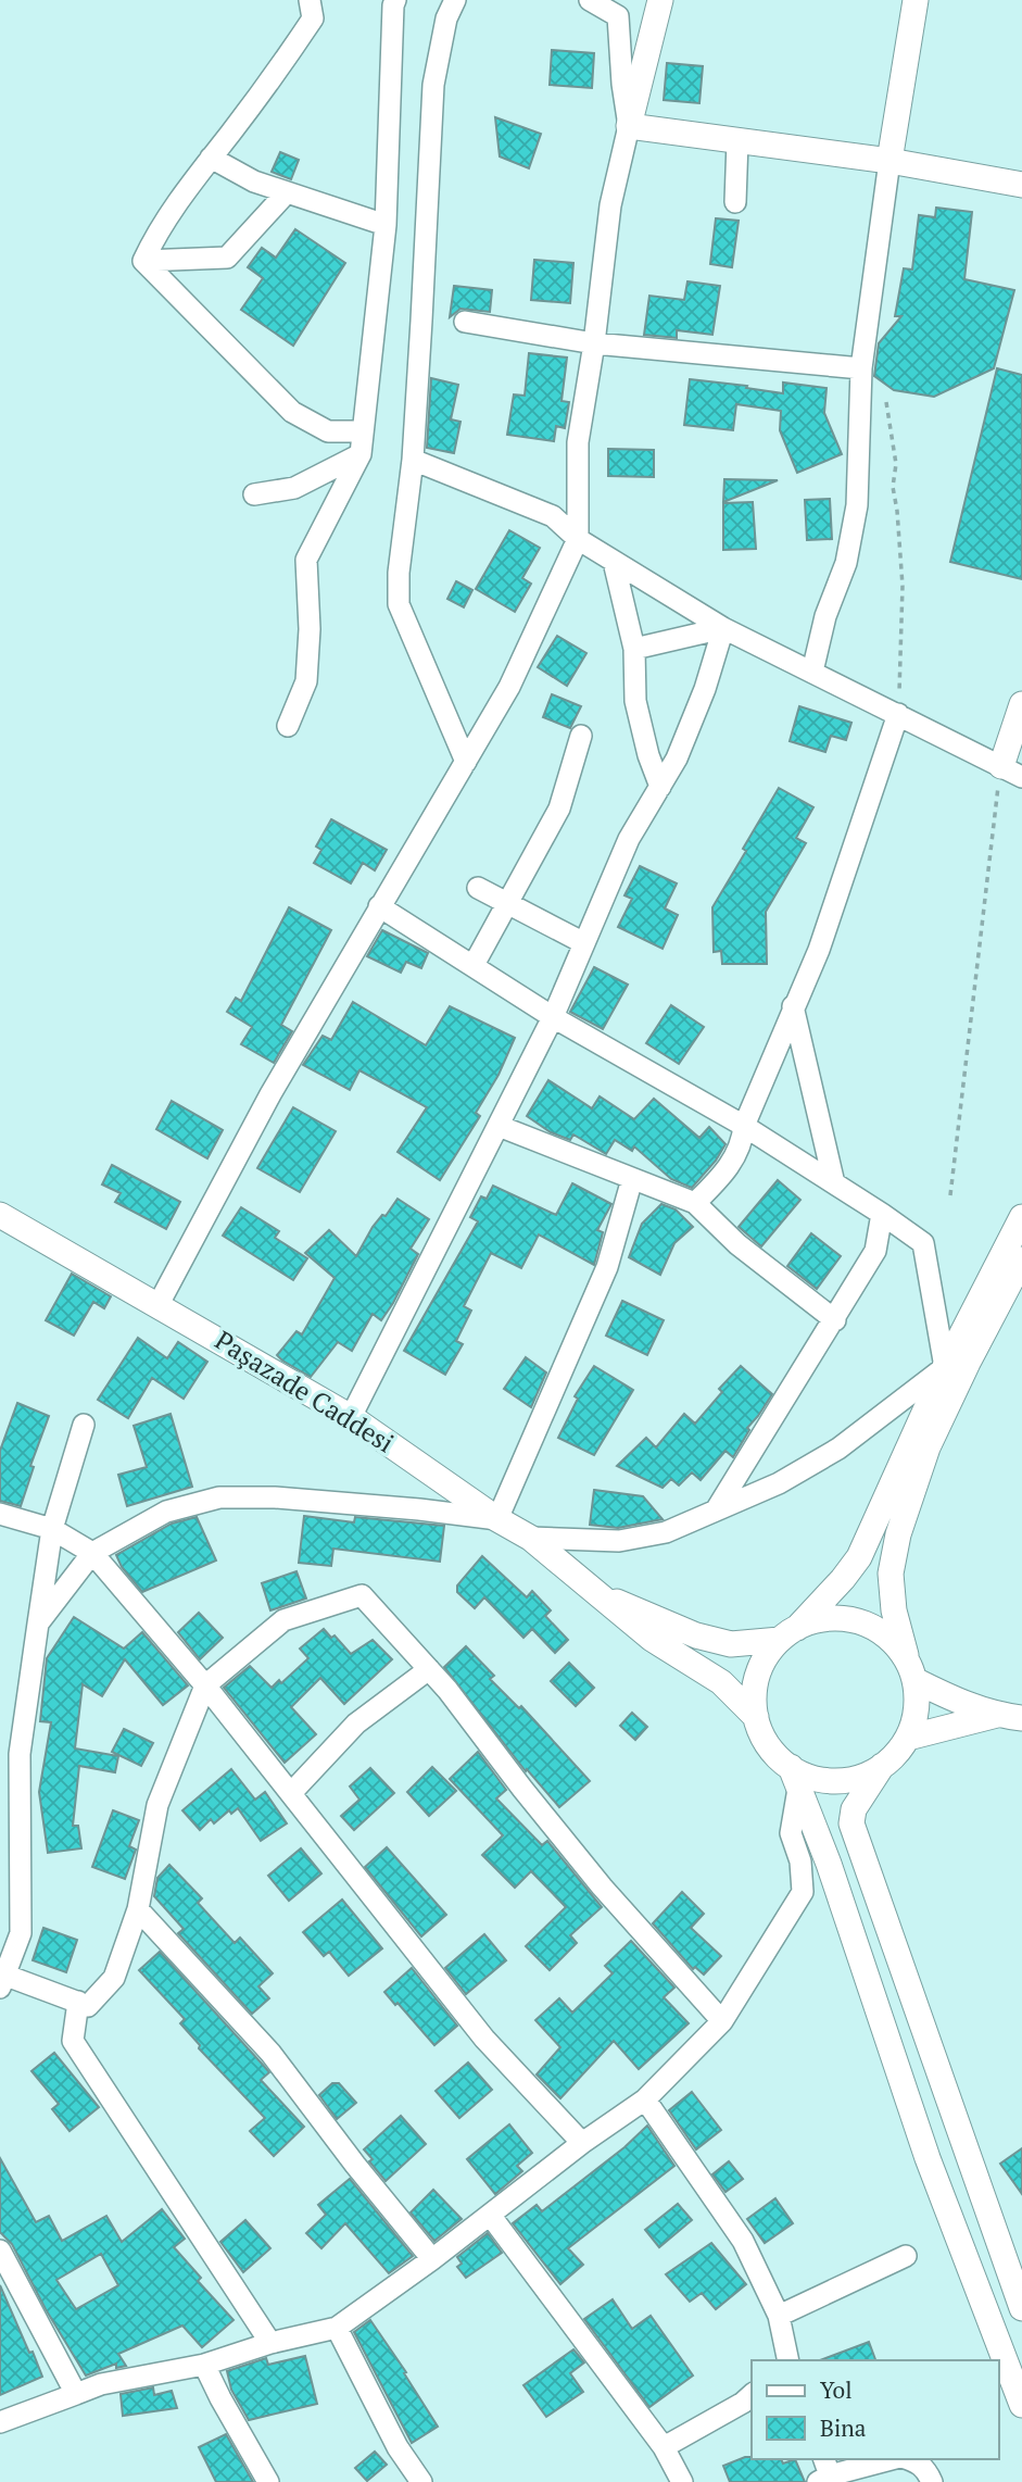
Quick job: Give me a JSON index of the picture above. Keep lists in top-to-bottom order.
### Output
{
  "streets": {
    "street": ["Paşazade Caddesi"]
  },
  "legend": ["Yol", "Bina"]
}
